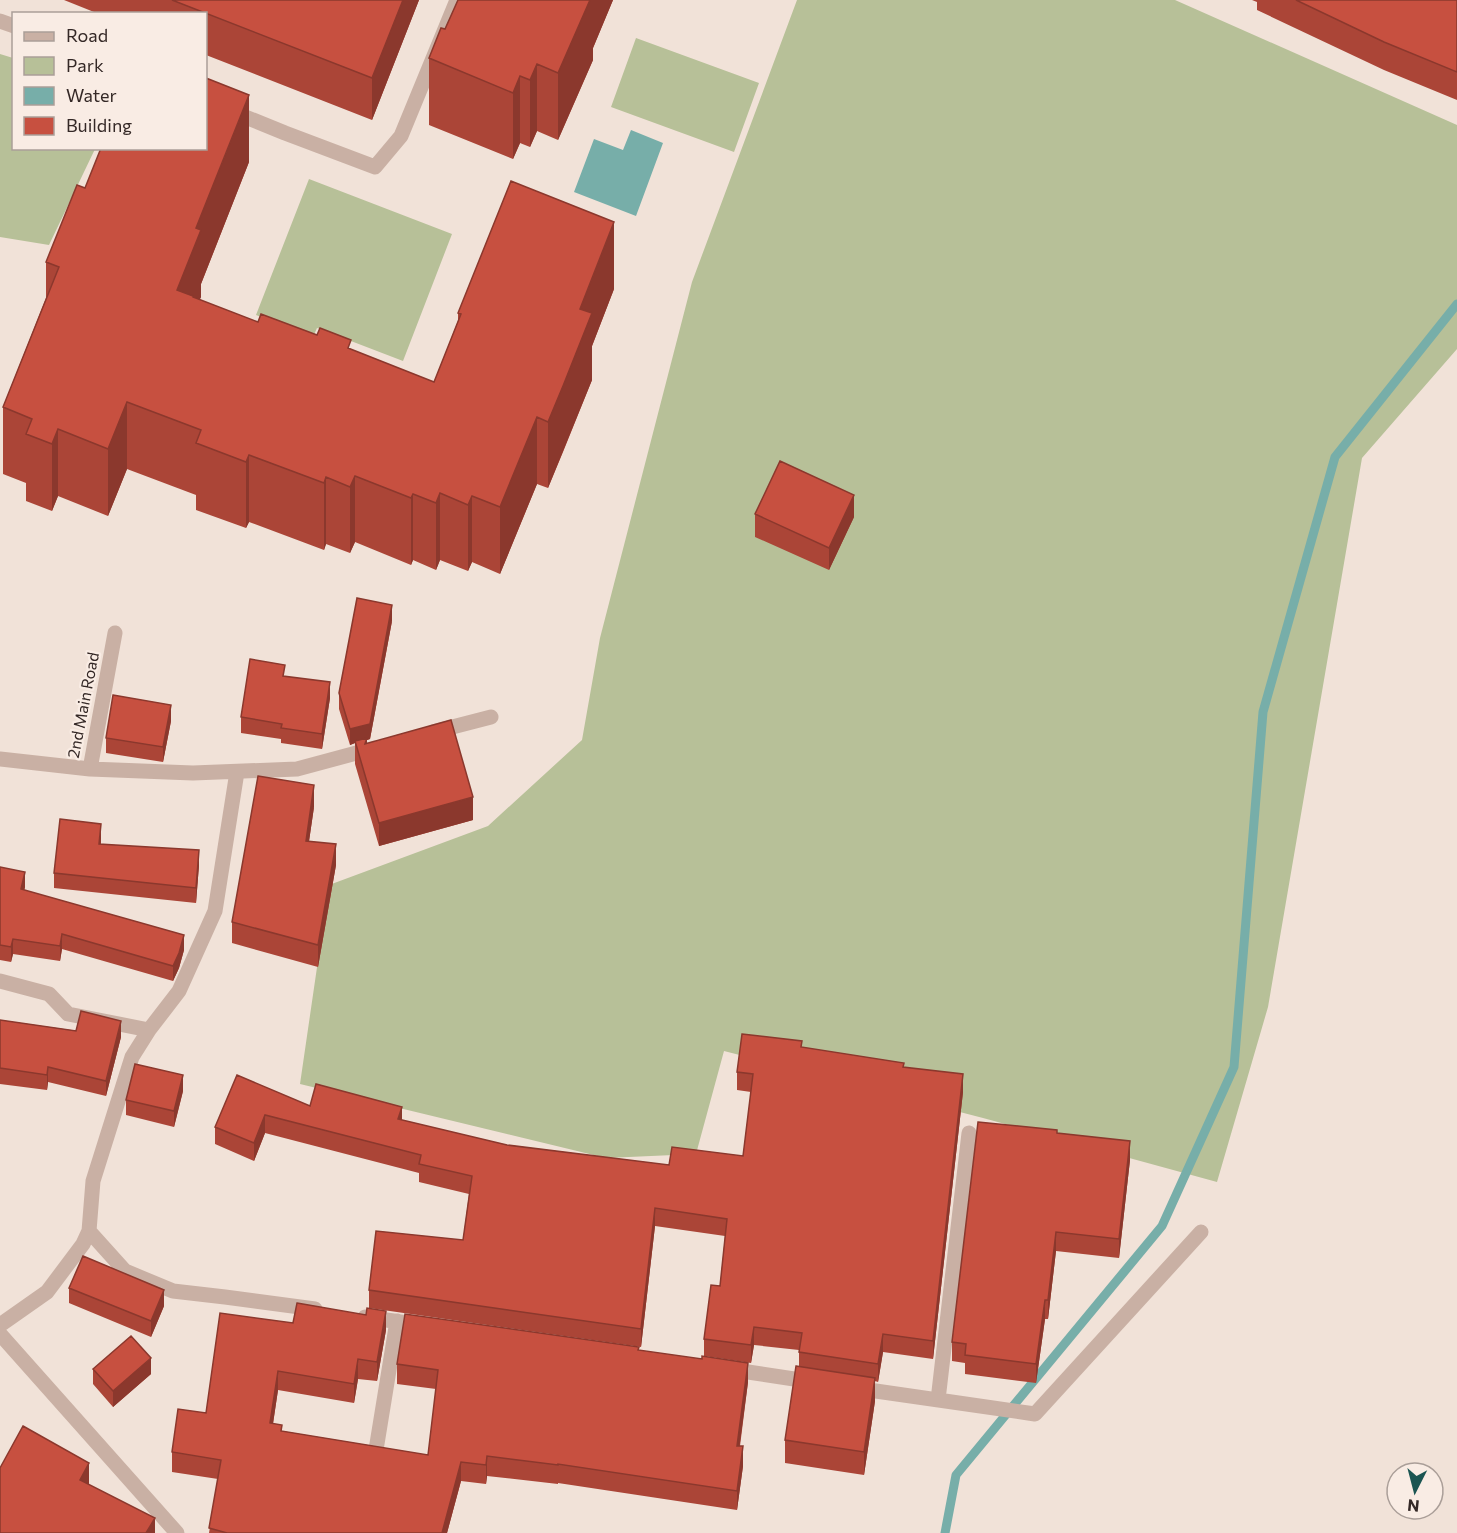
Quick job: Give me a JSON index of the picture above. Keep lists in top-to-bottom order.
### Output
{
  "streets": {
    "street": ["2nd Main Road"]
  },
  "legend": [
    "Road",
    "Park",
    "Water",
    "Building"
  ],
  "north": "bottom"
}
